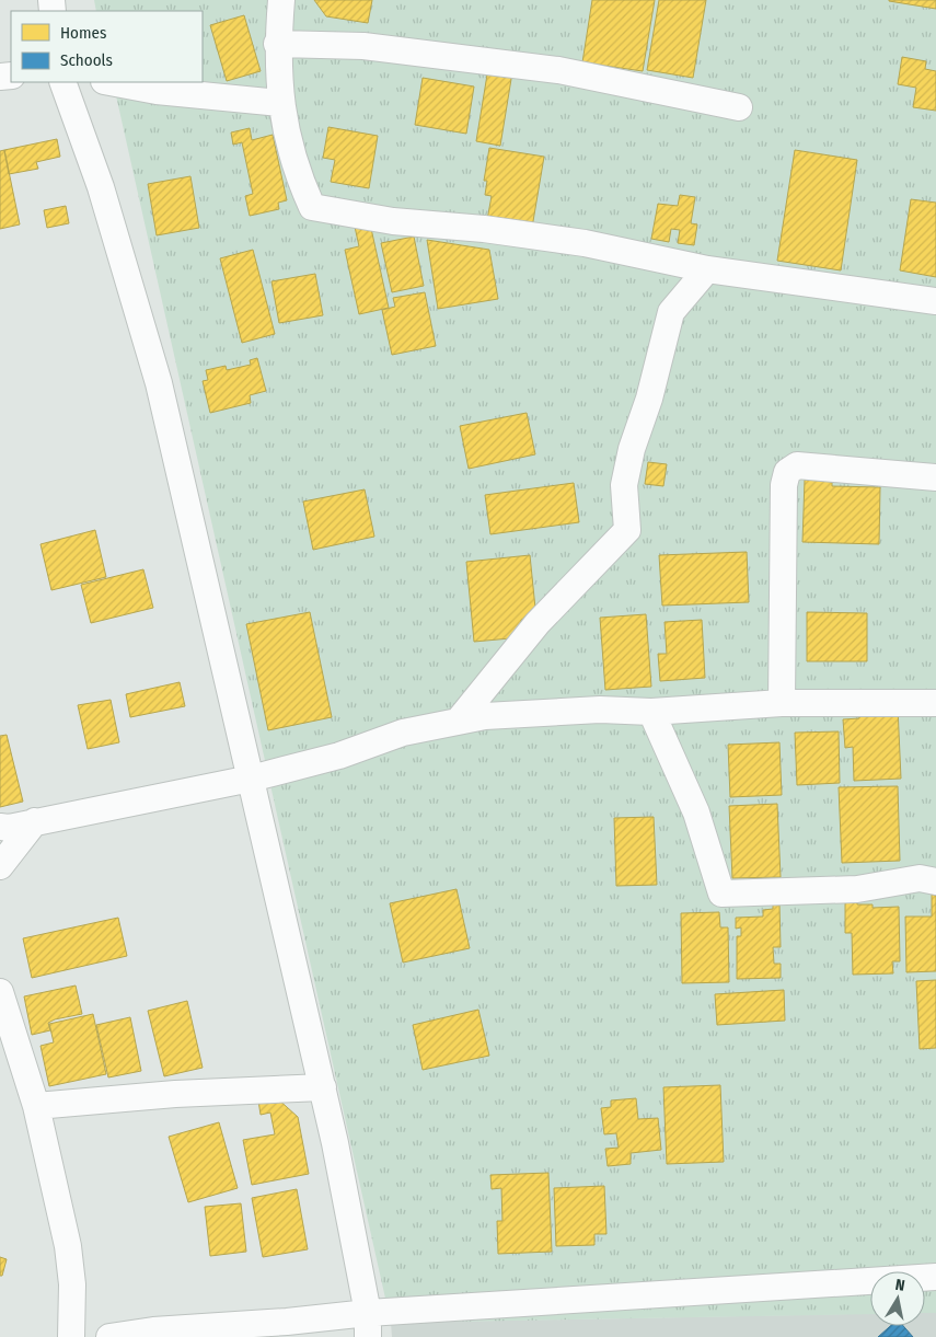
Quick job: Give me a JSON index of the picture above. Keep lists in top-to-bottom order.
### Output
{
  "legend": ["Homes", "Schools"],
  "north": "top"
}
